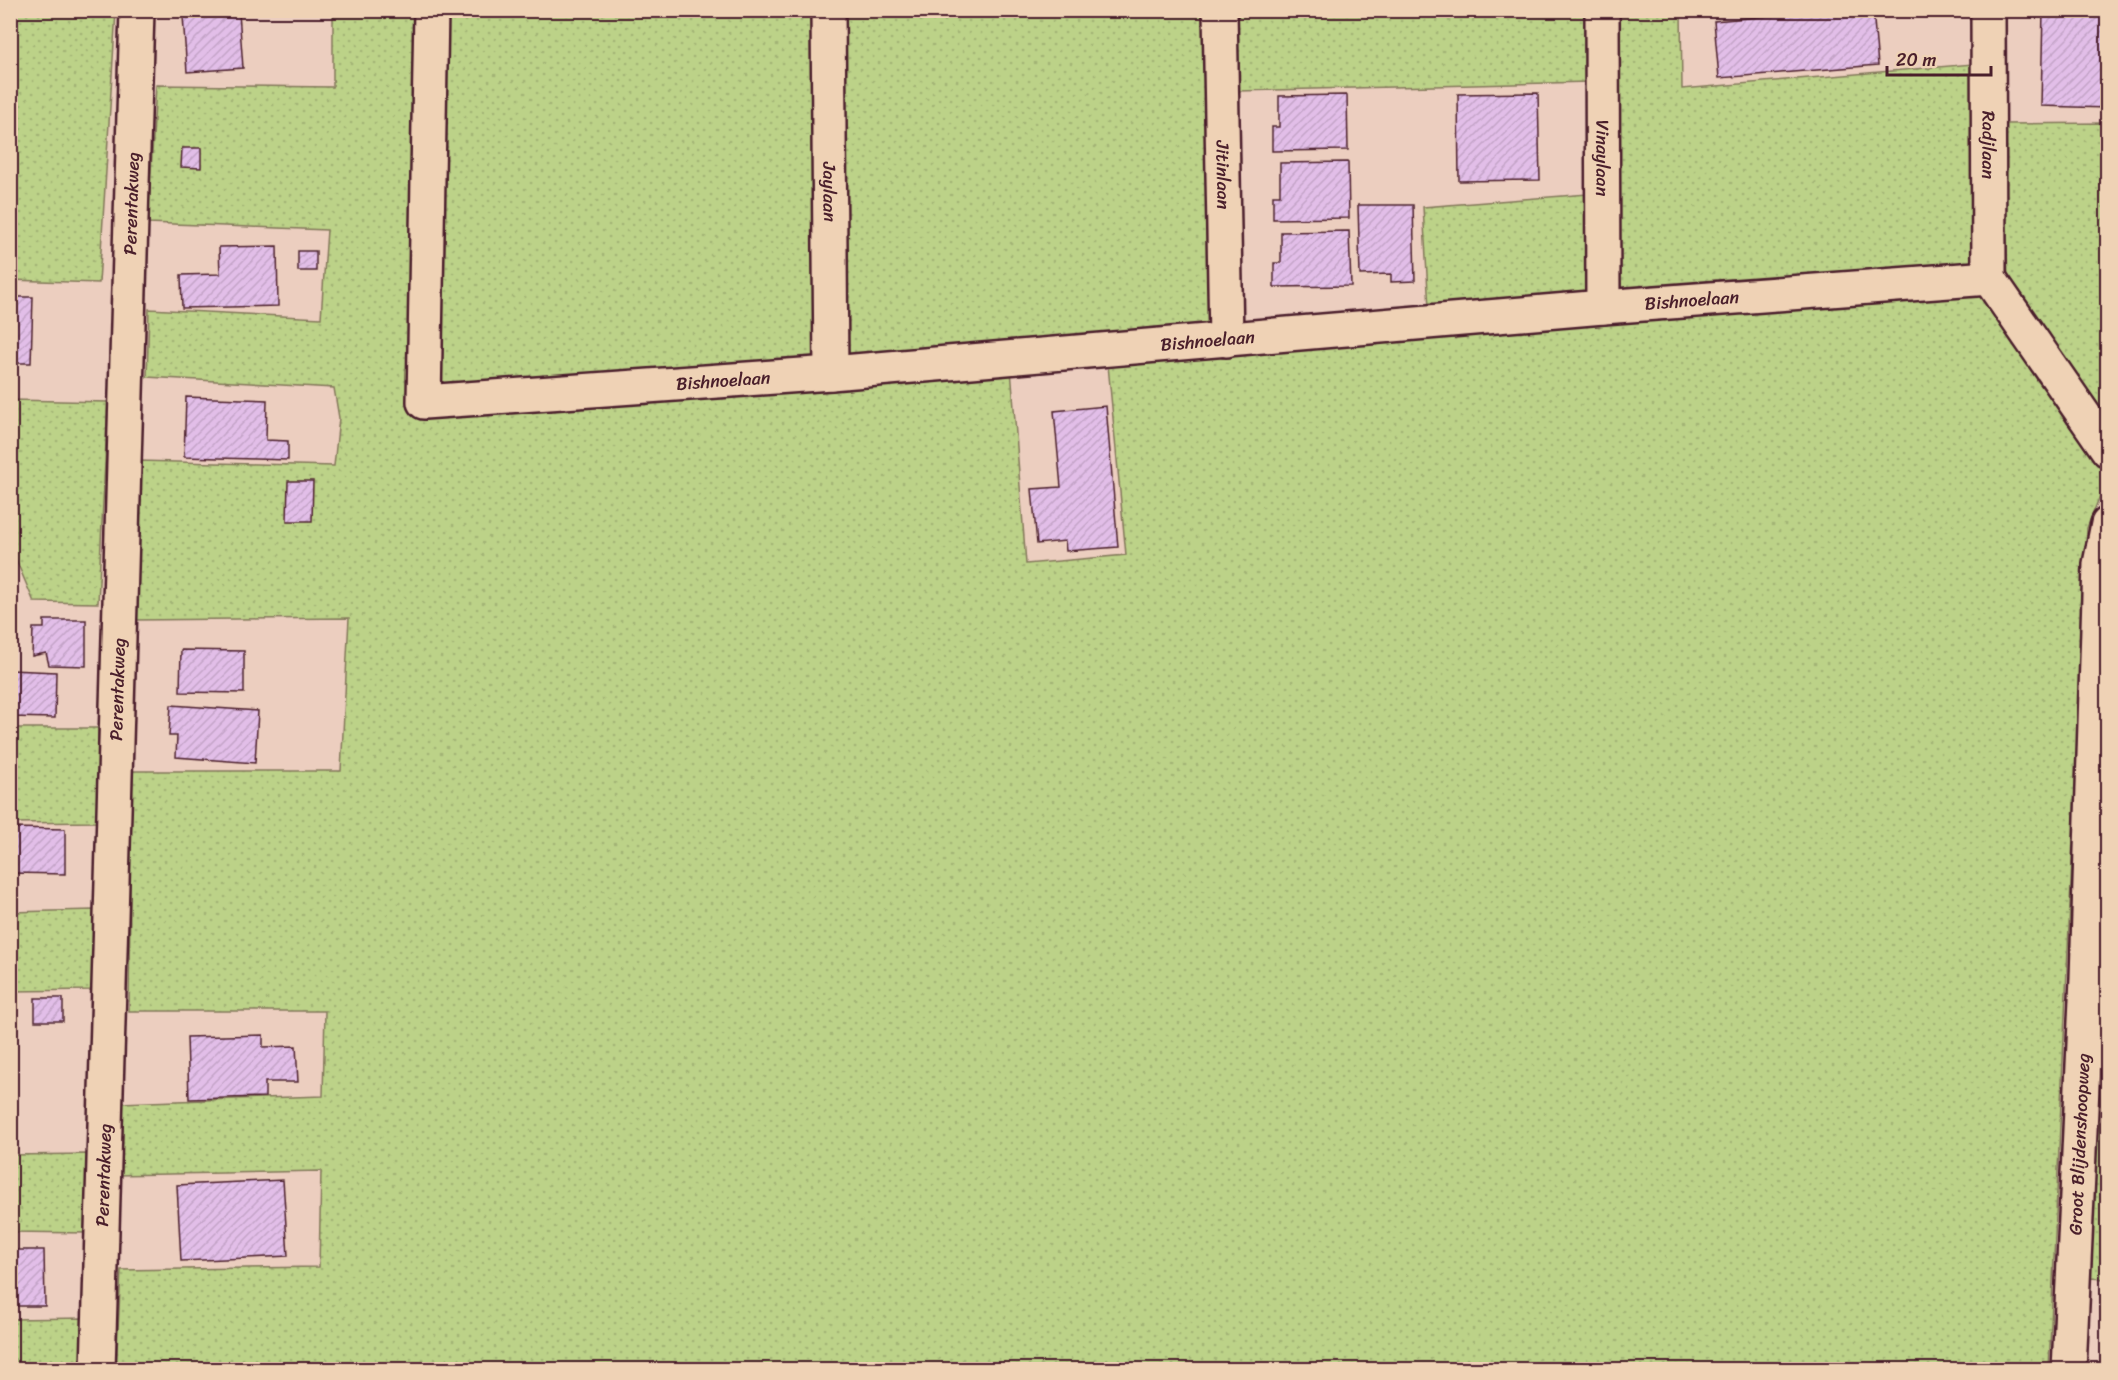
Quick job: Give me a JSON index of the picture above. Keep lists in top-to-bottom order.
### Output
{
  "streets": {
    "street": [
      "Radjlaan",
      "Vinaylaan",
      "Jitinlaan",
      "Jaylaan",
      "Perentakweg",
      "Bishnoelaan",
      "Groot Blijdenshoopweg"
    ]
  },
  "crossings": [
    ["Radjlaan", "Bishnoelaan"],
    ["Vinaylaan", "Bishnoelaan"],
    ["Jitinlaan", "Bishnoelaan"],
    ["Jaylaan", "Bishnoelaan"]
  ],
  "scale_bar": "20 m"
}
